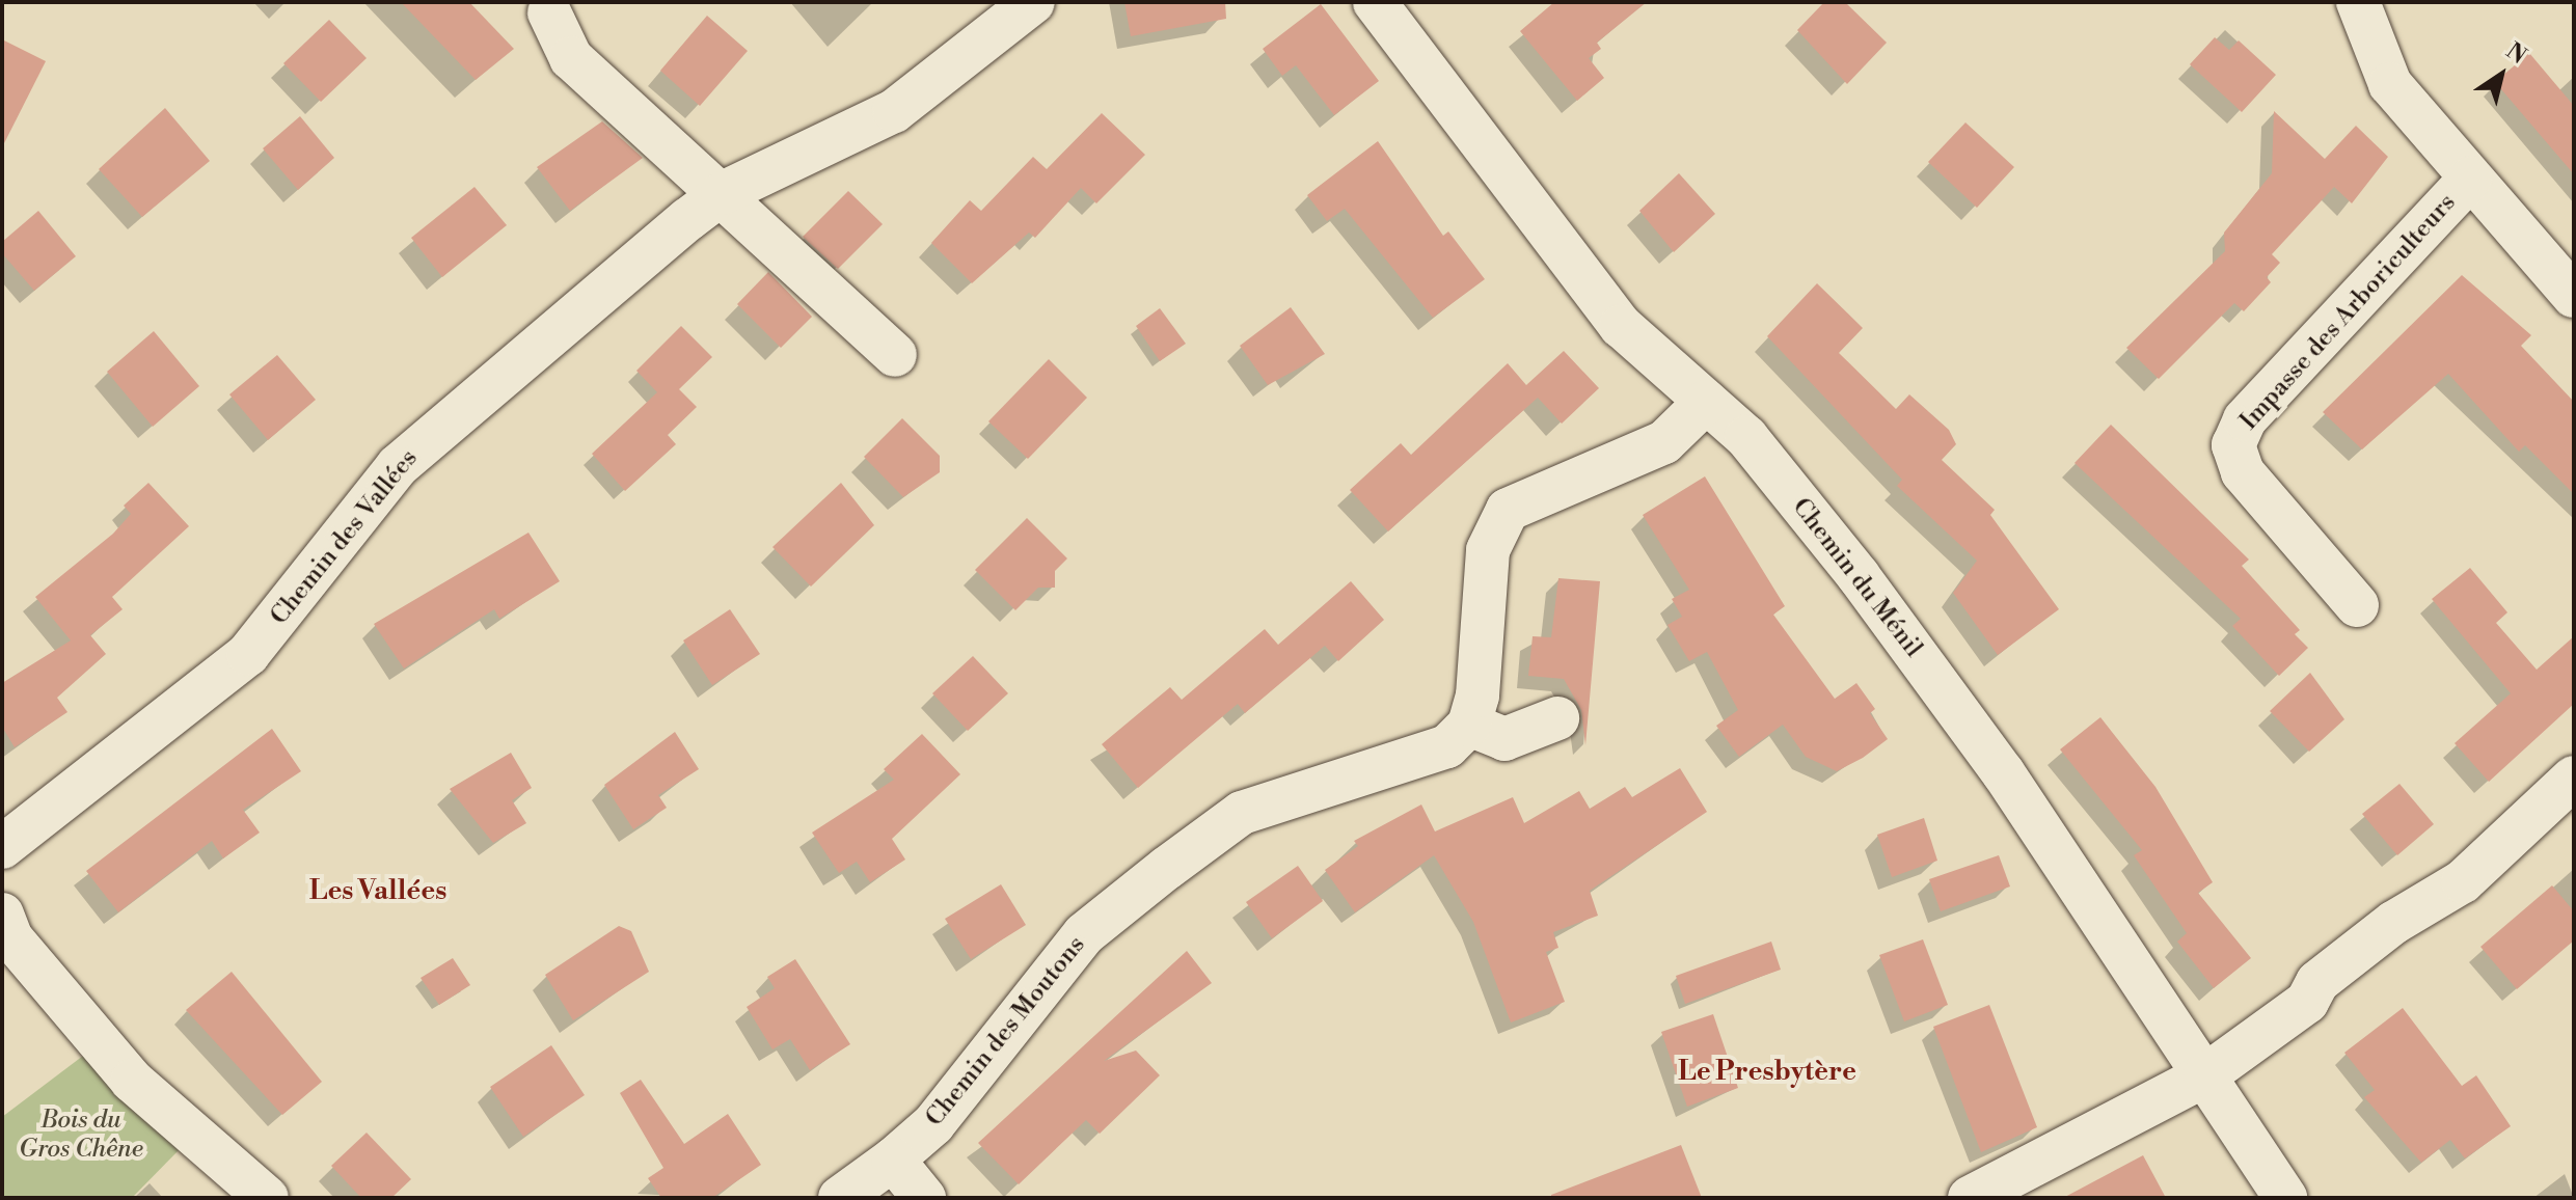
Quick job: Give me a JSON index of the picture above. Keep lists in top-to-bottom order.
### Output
{
  "streets": {
    "street": [
      "Impasse des Arboriculteurs",
      "Chemin des Vallées",
      "Chemin du Ménil",
      "Chemin des Moutons"
    ]
  },
  "districts": ["Les Vallées", "Le Presbytère"],
  "parks": ["Bois du Gros Chêne"],
  "north": "top right"
}
